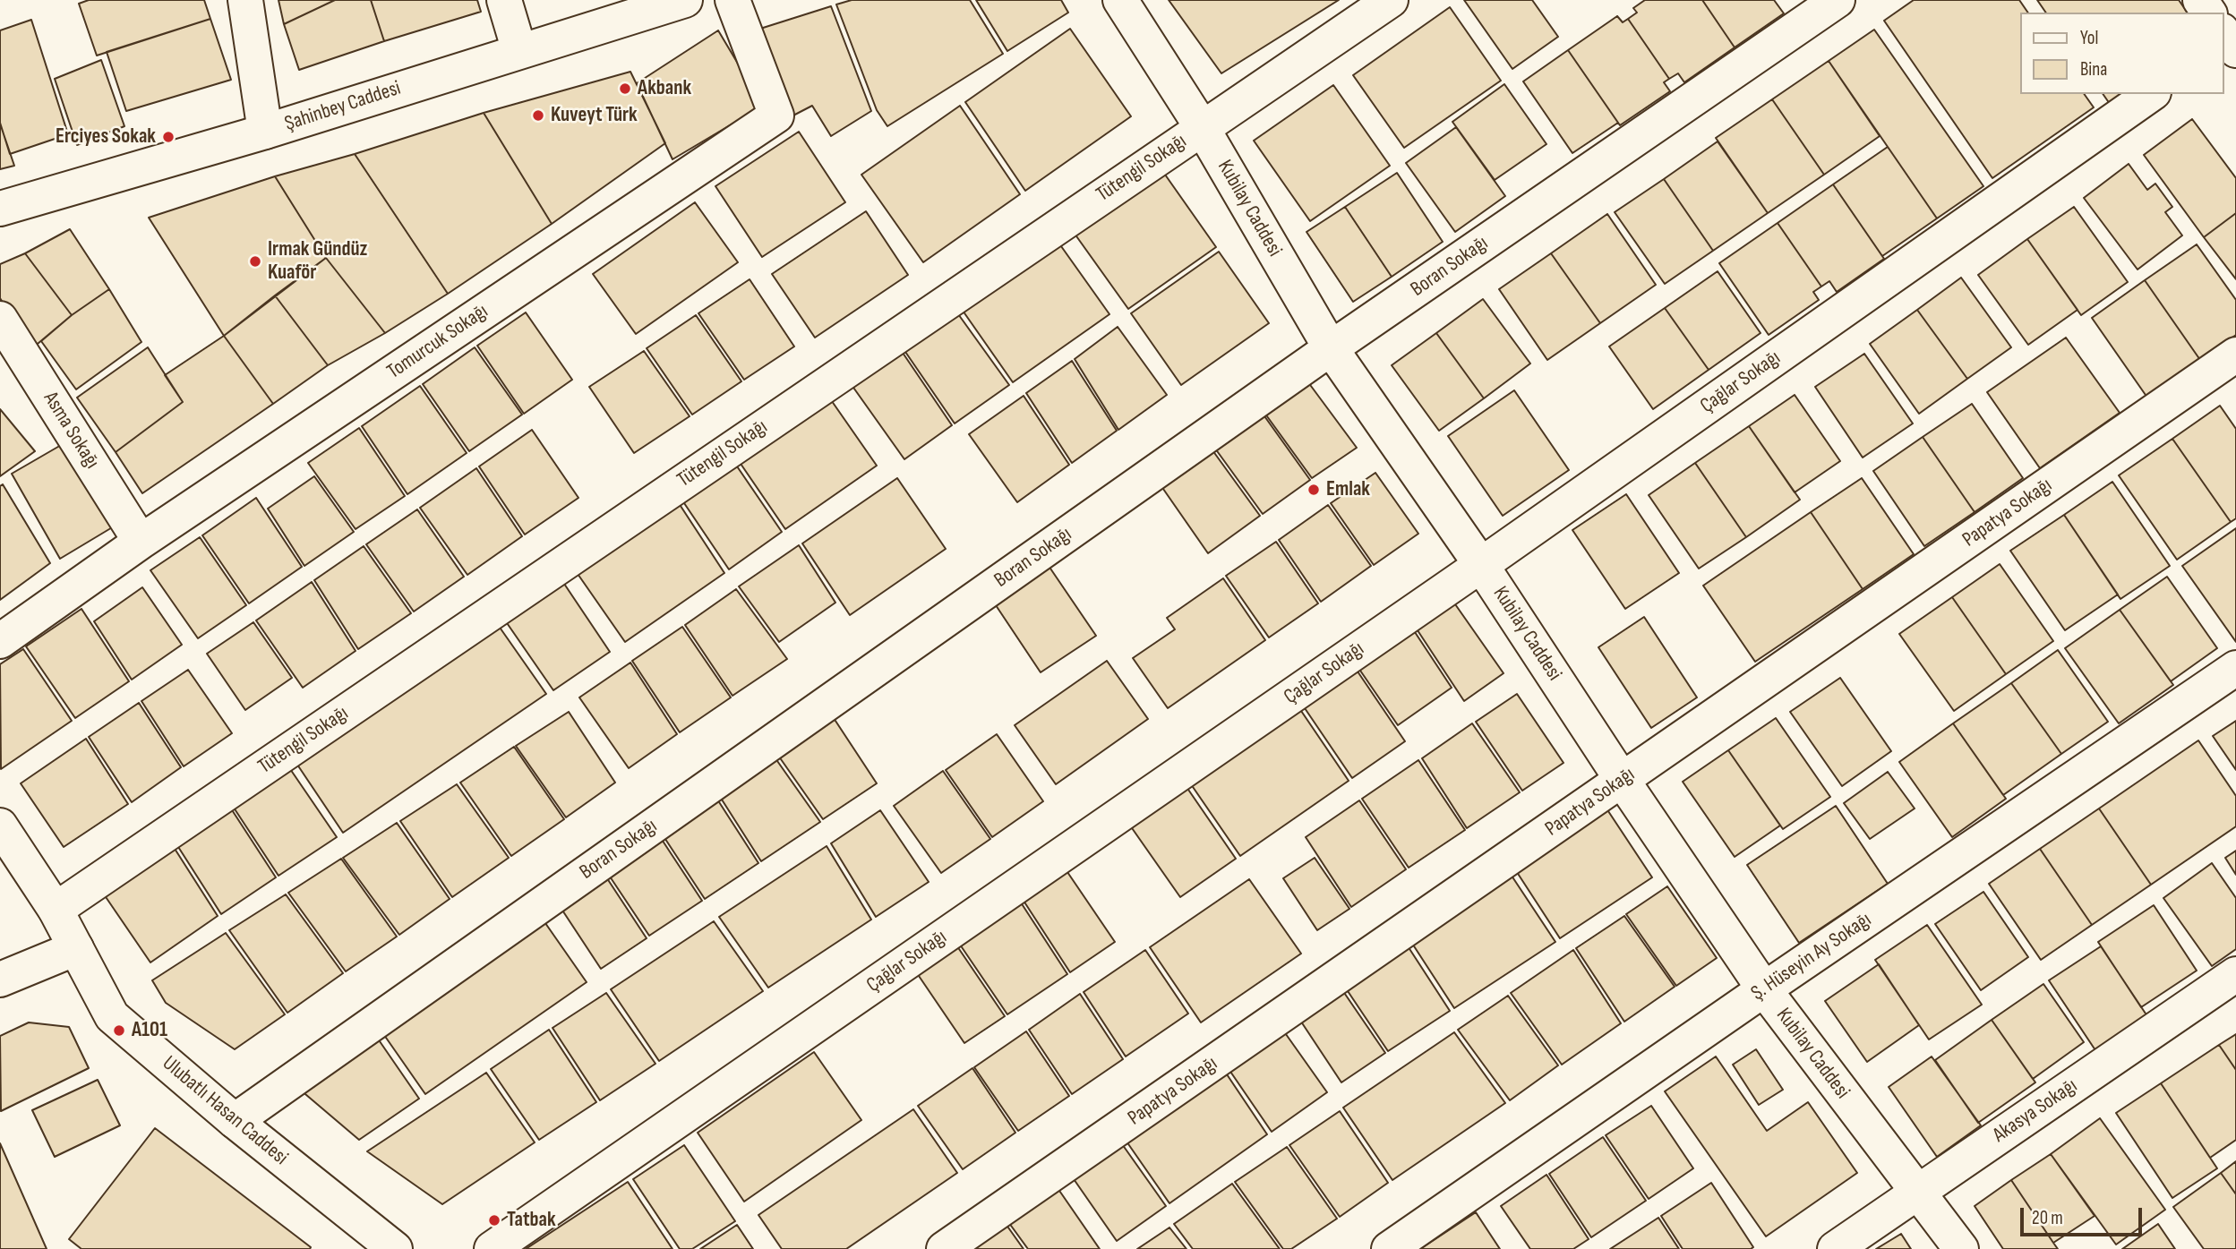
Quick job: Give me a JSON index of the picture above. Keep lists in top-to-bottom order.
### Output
{
  "streets": {
    "street": [
      "Şahinbey Caddesi",
      "Tütengil Sokağı",
      "Kubilay Caddesi",
      "Boran Sokağı",
      "Tomurcuk Sokağı",
      "Çağlar Sokağı",
      "Asma Sokağı",
      "Papatya Sokağı",
      "Ş. Hüseyin Ay Sokağı",
      "Ulubatlı Hasan Caddesi",
      "Akasya Sokağı"
    ]
  },
  "crossings": [
    ["Tütengil Sokağı", "Kubilay Caddesi"],
    ["Tütengil Sokağı", "Ulubatlı Hasan Caddesi"],
    ["Kubilay Caddesi", "Boran Sokağı"],
    ["Kubilay Caddesi", "Çağlar Sokağı"],
    ["Kubilay Caddesi", "Papatya Sokağı"],
    ["Kubilay Caddesi", "Ş. Hüseyin Ay Sokağı"],
    ["Kubilay Caddesi", "Akasya Sokağı"],
    ["Boran Sokağı", "Ulubatlı Hasan Caddesi"],
    ["Tomurcuk Sokağı", "Asma Sokağı"]
  ],
  "places": [
    "Akbank",
    "Kuveyt Türk",
    "Erciyes Sokak",
    "Irmak Gündüz Kuaför",
    "Emlak",
    "A101",
    "Tatbak"
  ],
  "legend": ["Yol", "Bina"],
  "scale_bar": "20 m"
}
